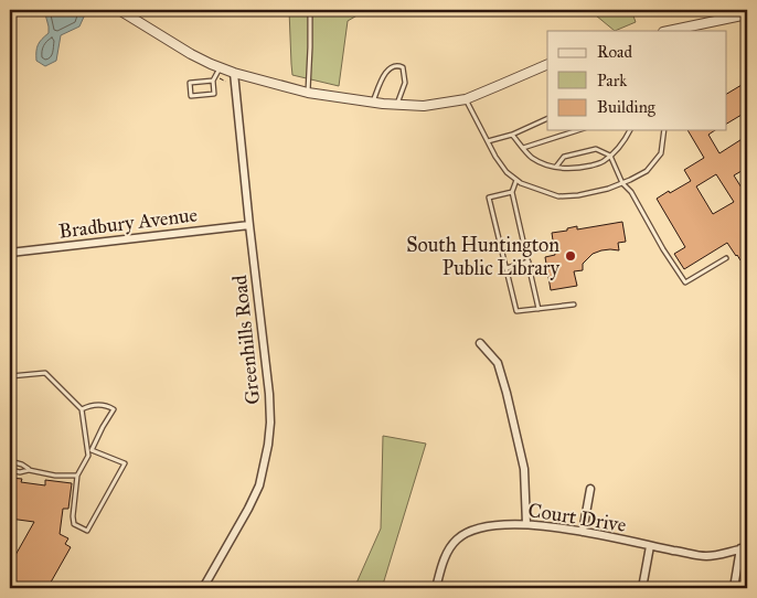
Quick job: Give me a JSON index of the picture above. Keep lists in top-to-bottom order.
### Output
{
  "streets": {
    "street": ["Bradbury Avenue", "Greenhills Road", "Court Drive"]
  },
  "crossings": [
    ["Bradbury Avenue", "Greenhills Road"]
  ],
  "places": ["South Huntington Public Library"],
  "legend": ["Road", "Park", "Building"]
}
